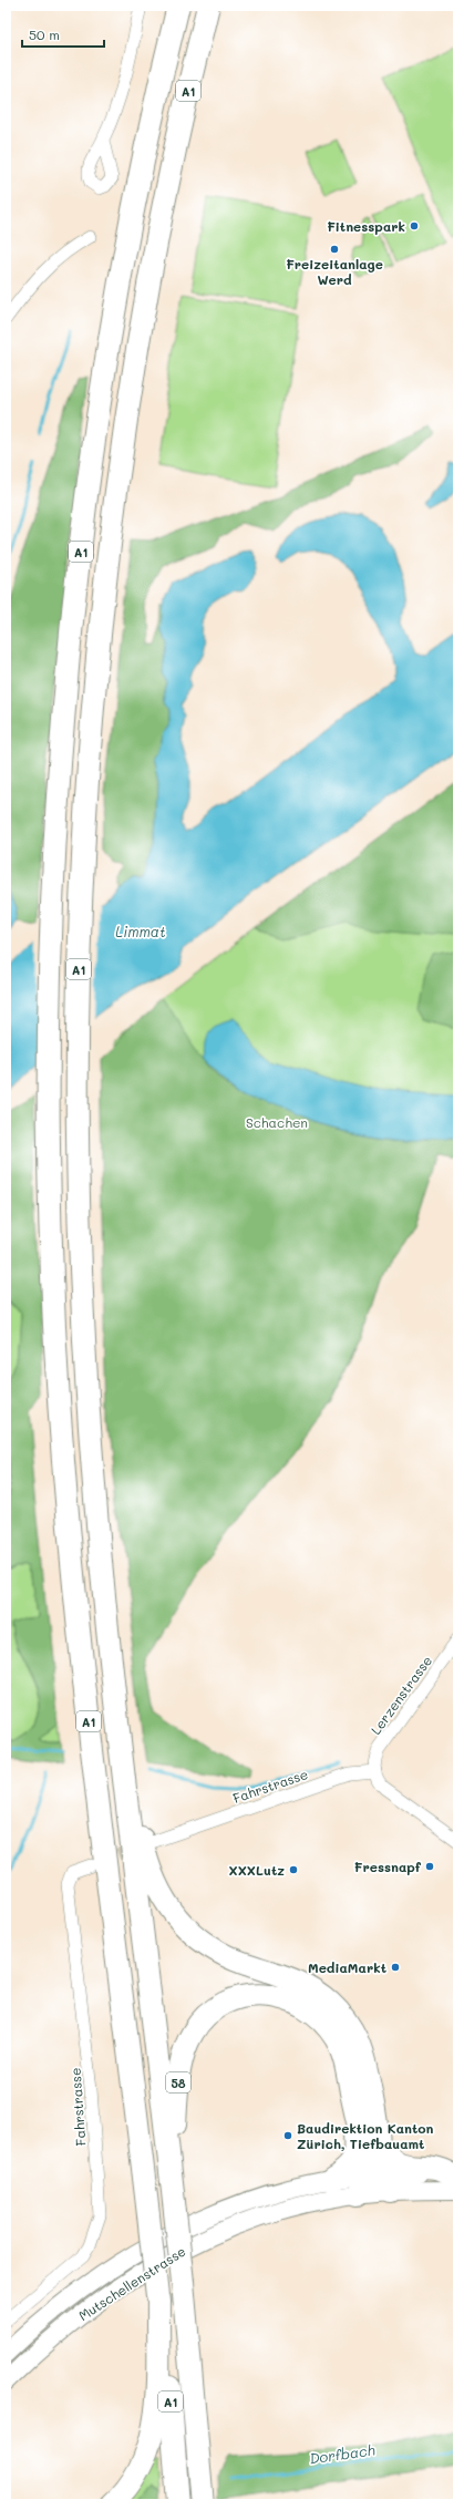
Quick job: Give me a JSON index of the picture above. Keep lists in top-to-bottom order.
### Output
{
  "streets": {
    "highway": ["A1", "58"],
    "main road": ["Mutschellenstrasse"],
    "street": ["Lerzenstrasse", "Fahrstrasse"]
  },
  "crossings": [
    ["A1", "58"],
    ["Lerzenstrasse", "Fahrstrasse"],
    ["58", "Mutschellenstrasse"]
  ],
  "water": ["Limmat", "Dorfbach"],
  "parks": ["Schachen"],
  "places": [
    "Fitnesspark",
    "Freizeitanlage Werd",
    "Fressnapf",
    "XXXLutz",
    "MediaMarkt",
    "Baudirektion Kanton Zürich, Tiefbauamt"
  ],
  "scale_bar": "50 m"
}
